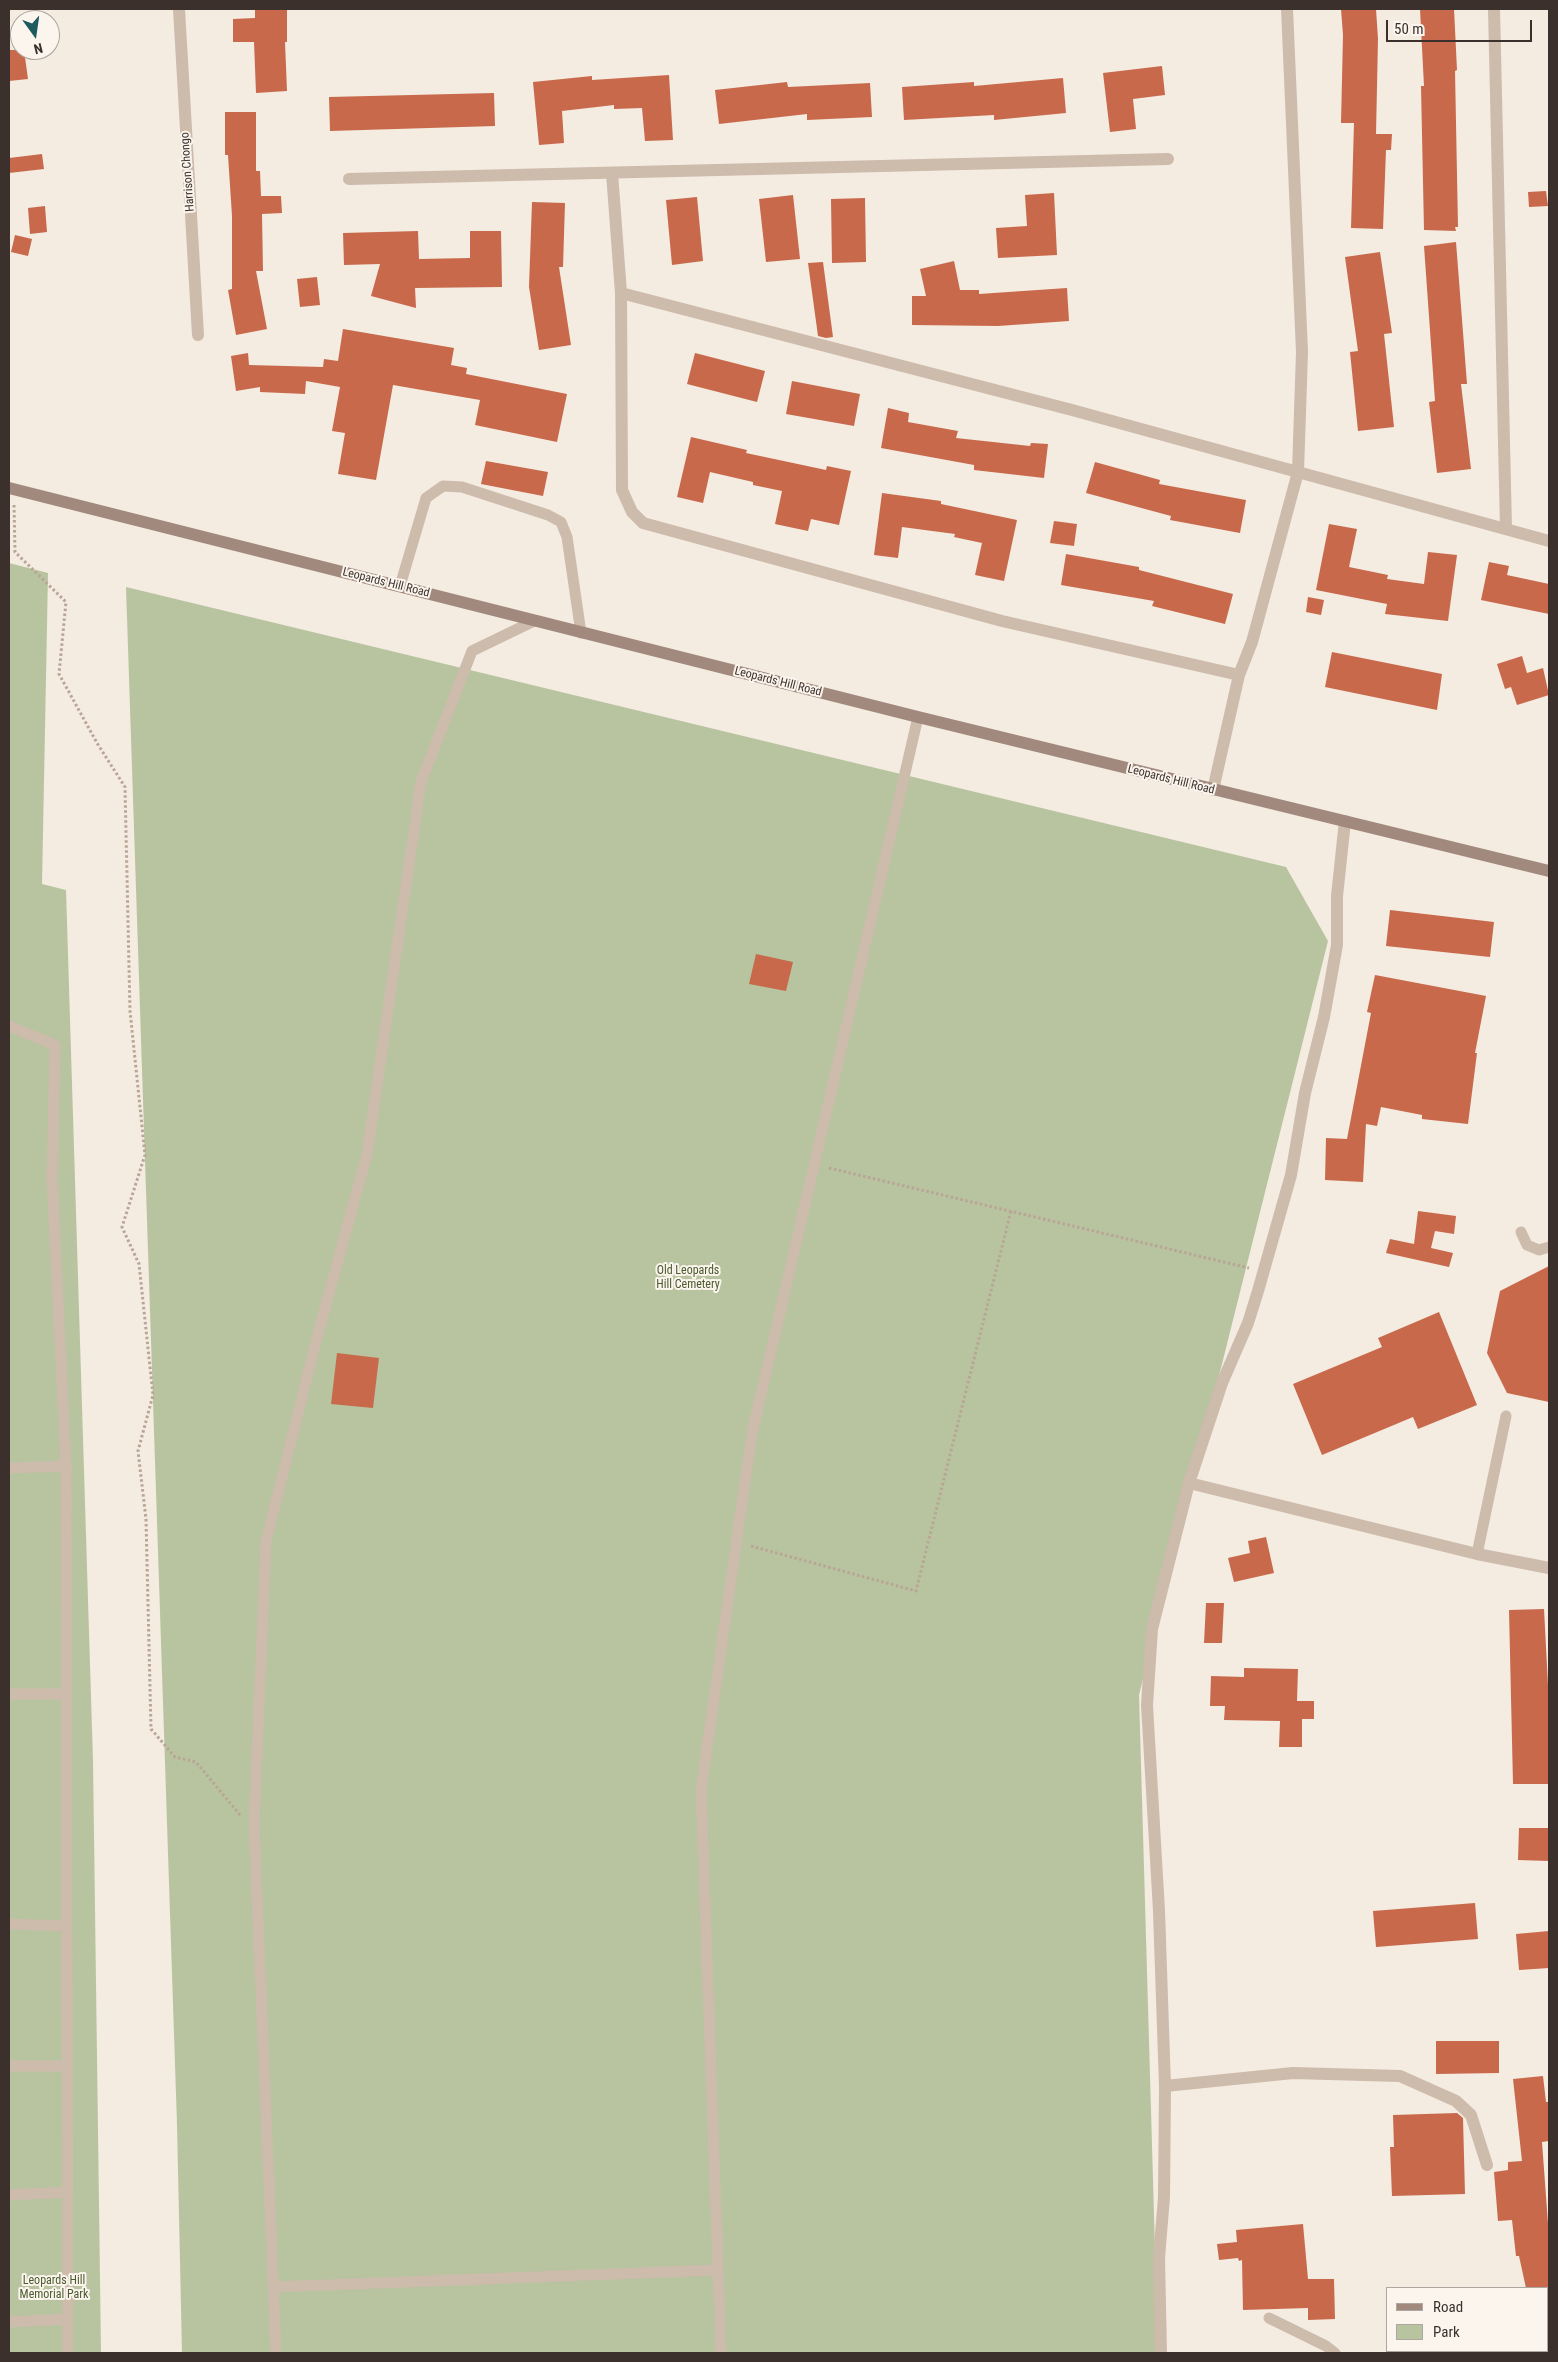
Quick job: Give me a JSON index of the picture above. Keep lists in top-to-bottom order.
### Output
{
  "streets": {
    "main road": ["Leopards Hill Road"],
    "street": ["Harrison Chongo"]
  },
  "parks": ["Old Leopards Hill Cemetery", "Leopards Hill Memorial Park"],
  "legend": ["Road", "Park"],
  "scale_bar": "50 m",
  "north": "bottom"
}
